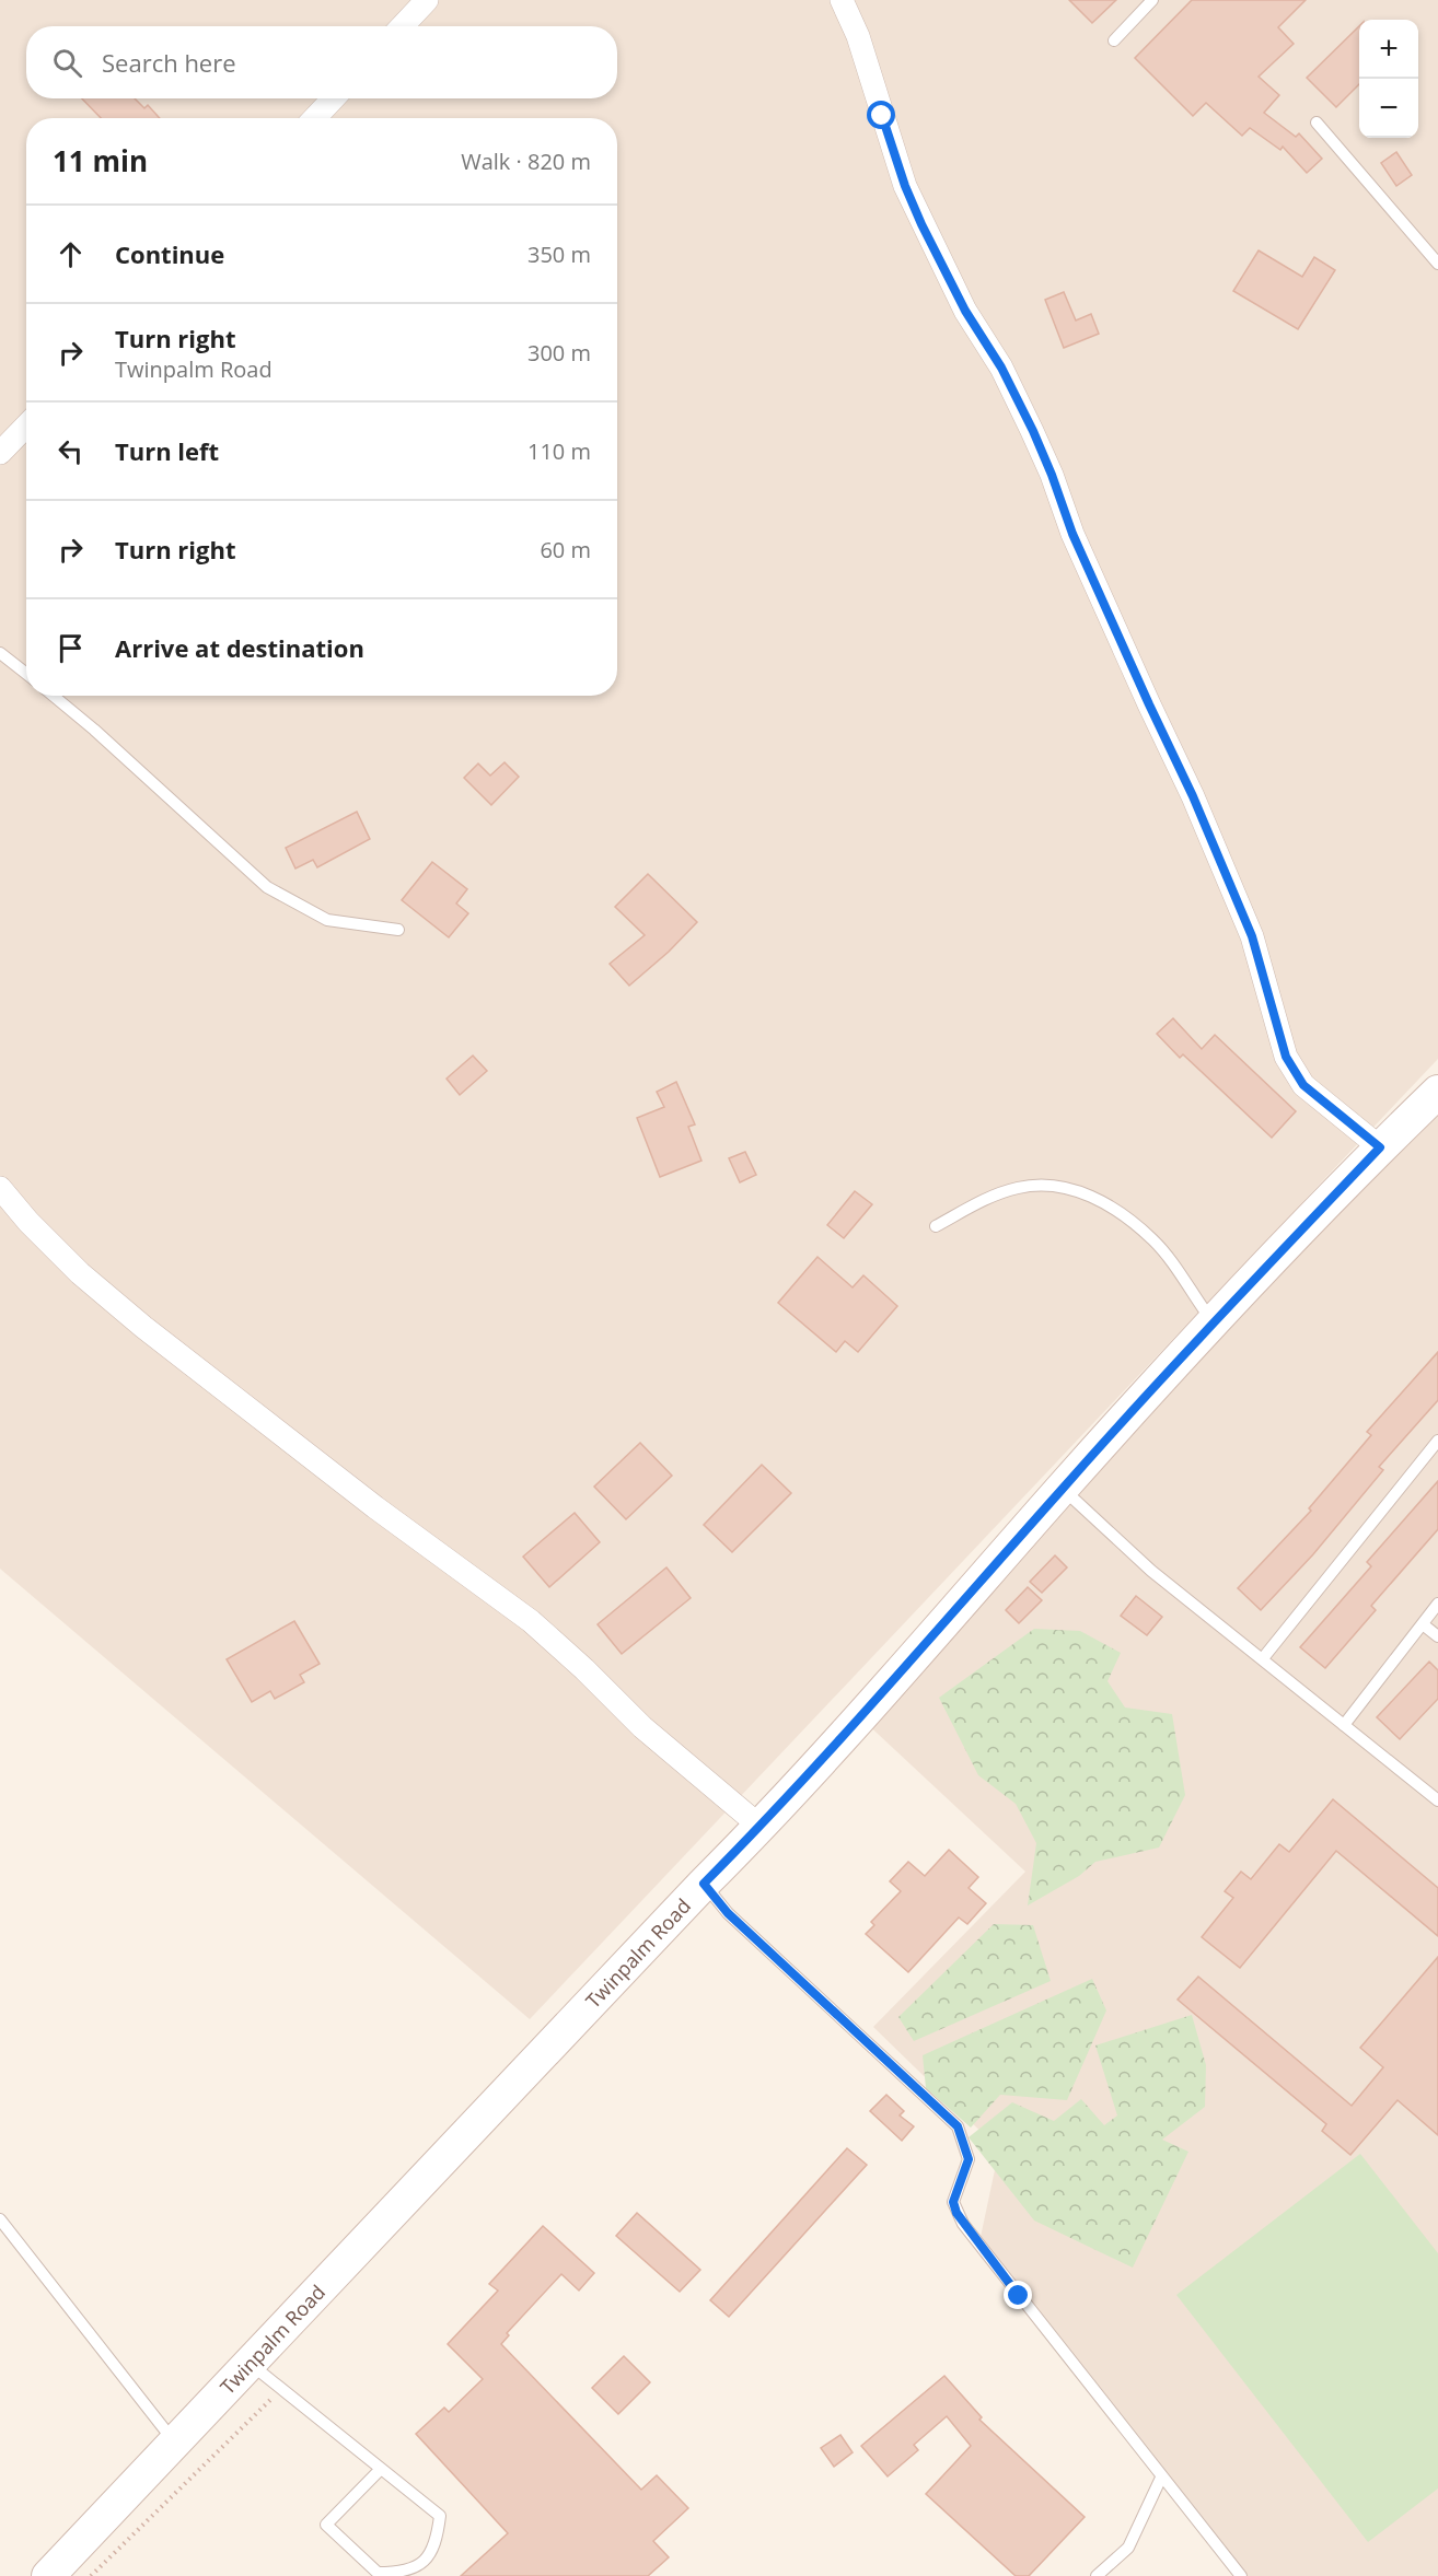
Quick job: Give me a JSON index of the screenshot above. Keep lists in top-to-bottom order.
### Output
{
  "streets": {
    "main road": ["Twinpalm Road"]
  },
  "page": {
    "map_buttons": ["+", "−"],
    "search": "Search here",
    "heading": ["11 min", "Walk · 820 m"],
    "list": [
      ["Continue", "350 m"],
      ["Turn right", "Twinpalm Road", "300 m"],
      ["Turn left", "110 m"],
      ["Turn right", "60 m"],
      "Arrive at destination"
    ]
  }
}
